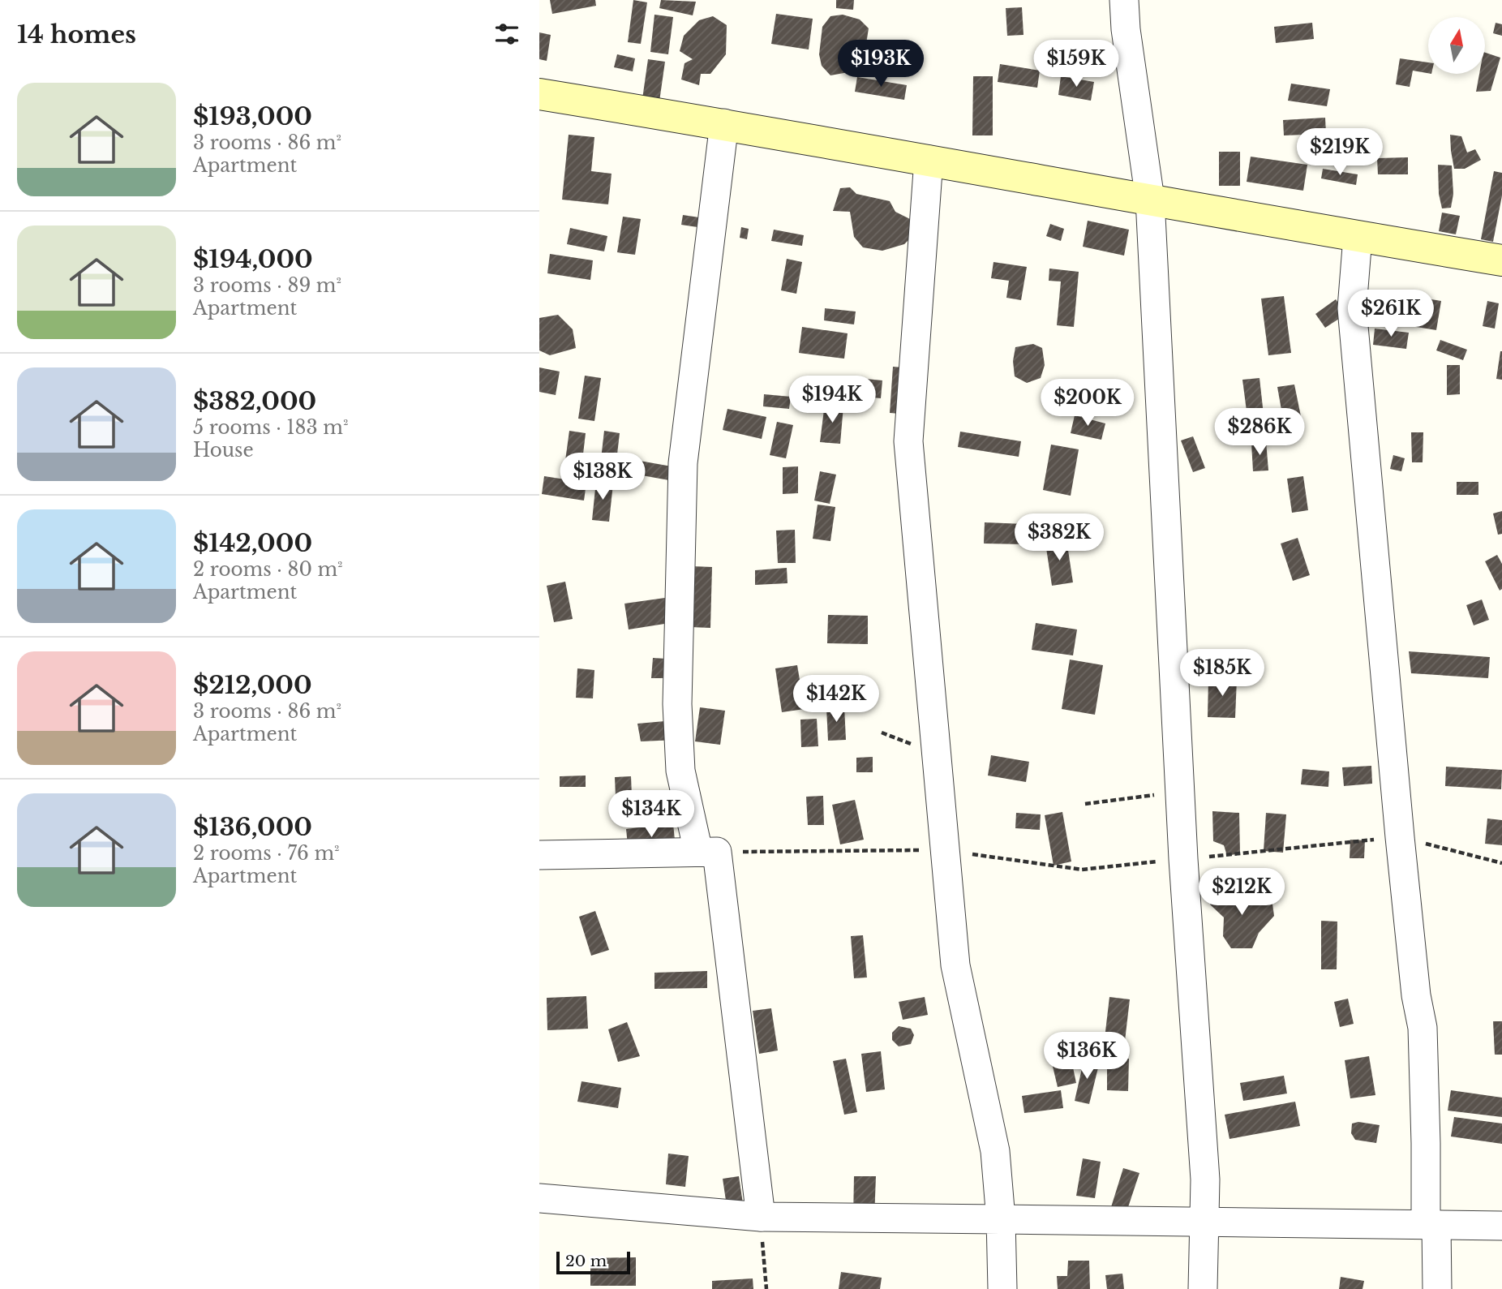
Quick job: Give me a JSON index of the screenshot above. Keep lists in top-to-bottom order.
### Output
{
  "scale_bar": "20 m",
  "north": "top",
  "page": {
    "heading": "14 homes",
    "price": [
      "$193K",
      "$159K",
      "$219K",
      "$261K",
      "$194K",
      "$200K",
      "$286K",
      "$138K",
      "$382K",
      "$185K",
      "$142K",
      "$134K",
      "$212K",
      "$136K"
    ],
    "list": [
      {
        "name": "$193,000",
        "note": "3 rooms · 86 m² · Apartment"
      },
      {
        "name": "$194,000",
        "note": "3 rooms · 89 m² · Apartment"
      },
      {
        "name": "$382,000",
        "note": "5 rooms · 183 m² · House"
      },
      {
        "name": "$142,000",
        "note": "2 rooms · 80 m² · Apartment"
      },
      {
        "name": "$212,000",
        "note": "3 rooms · 86 m² · Apartment"
      },
      {
        "name": "$136,000",
        "note": "2 rooms · 76 m² · Apartment"
      }
    ],
    "scale": "20 m"
  }
}
